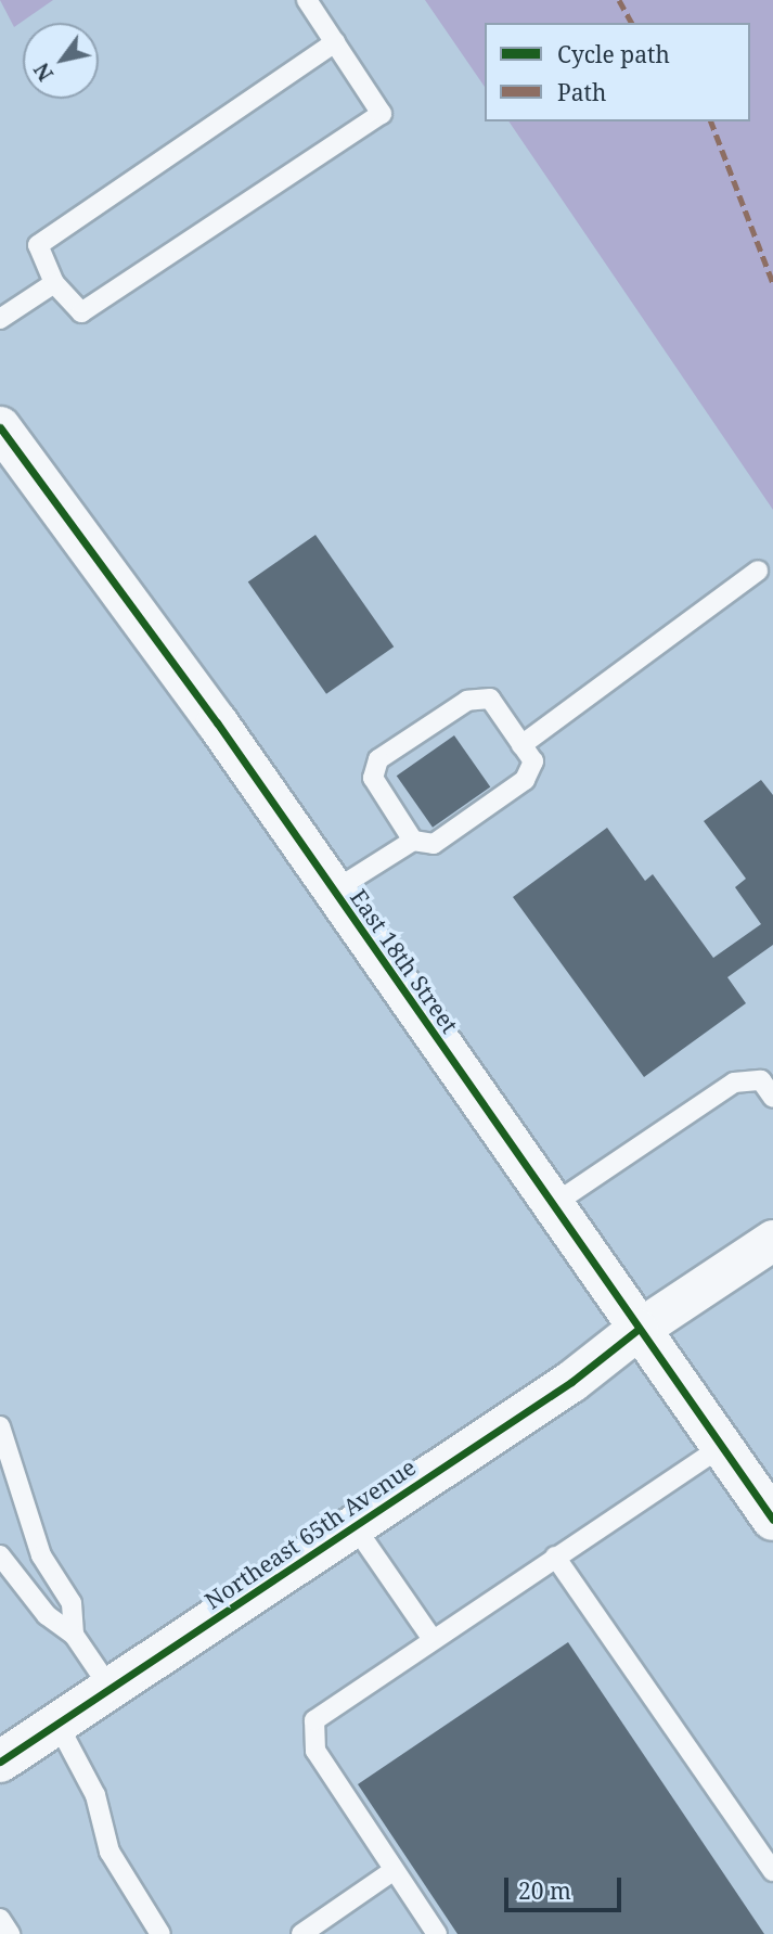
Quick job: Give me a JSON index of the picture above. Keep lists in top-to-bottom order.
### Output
{
  "streets": {
    "street": ["East 18th Street", "Northeast 65th Avenue"]
  },
  "crossings": [
    ["East 18th Street", "Northeast 65th Avenue"]
  ],
  "legend": ["Cycle path", "Path"],
  "scale_bar": "20 m",
  "north": "bottom left"
}
